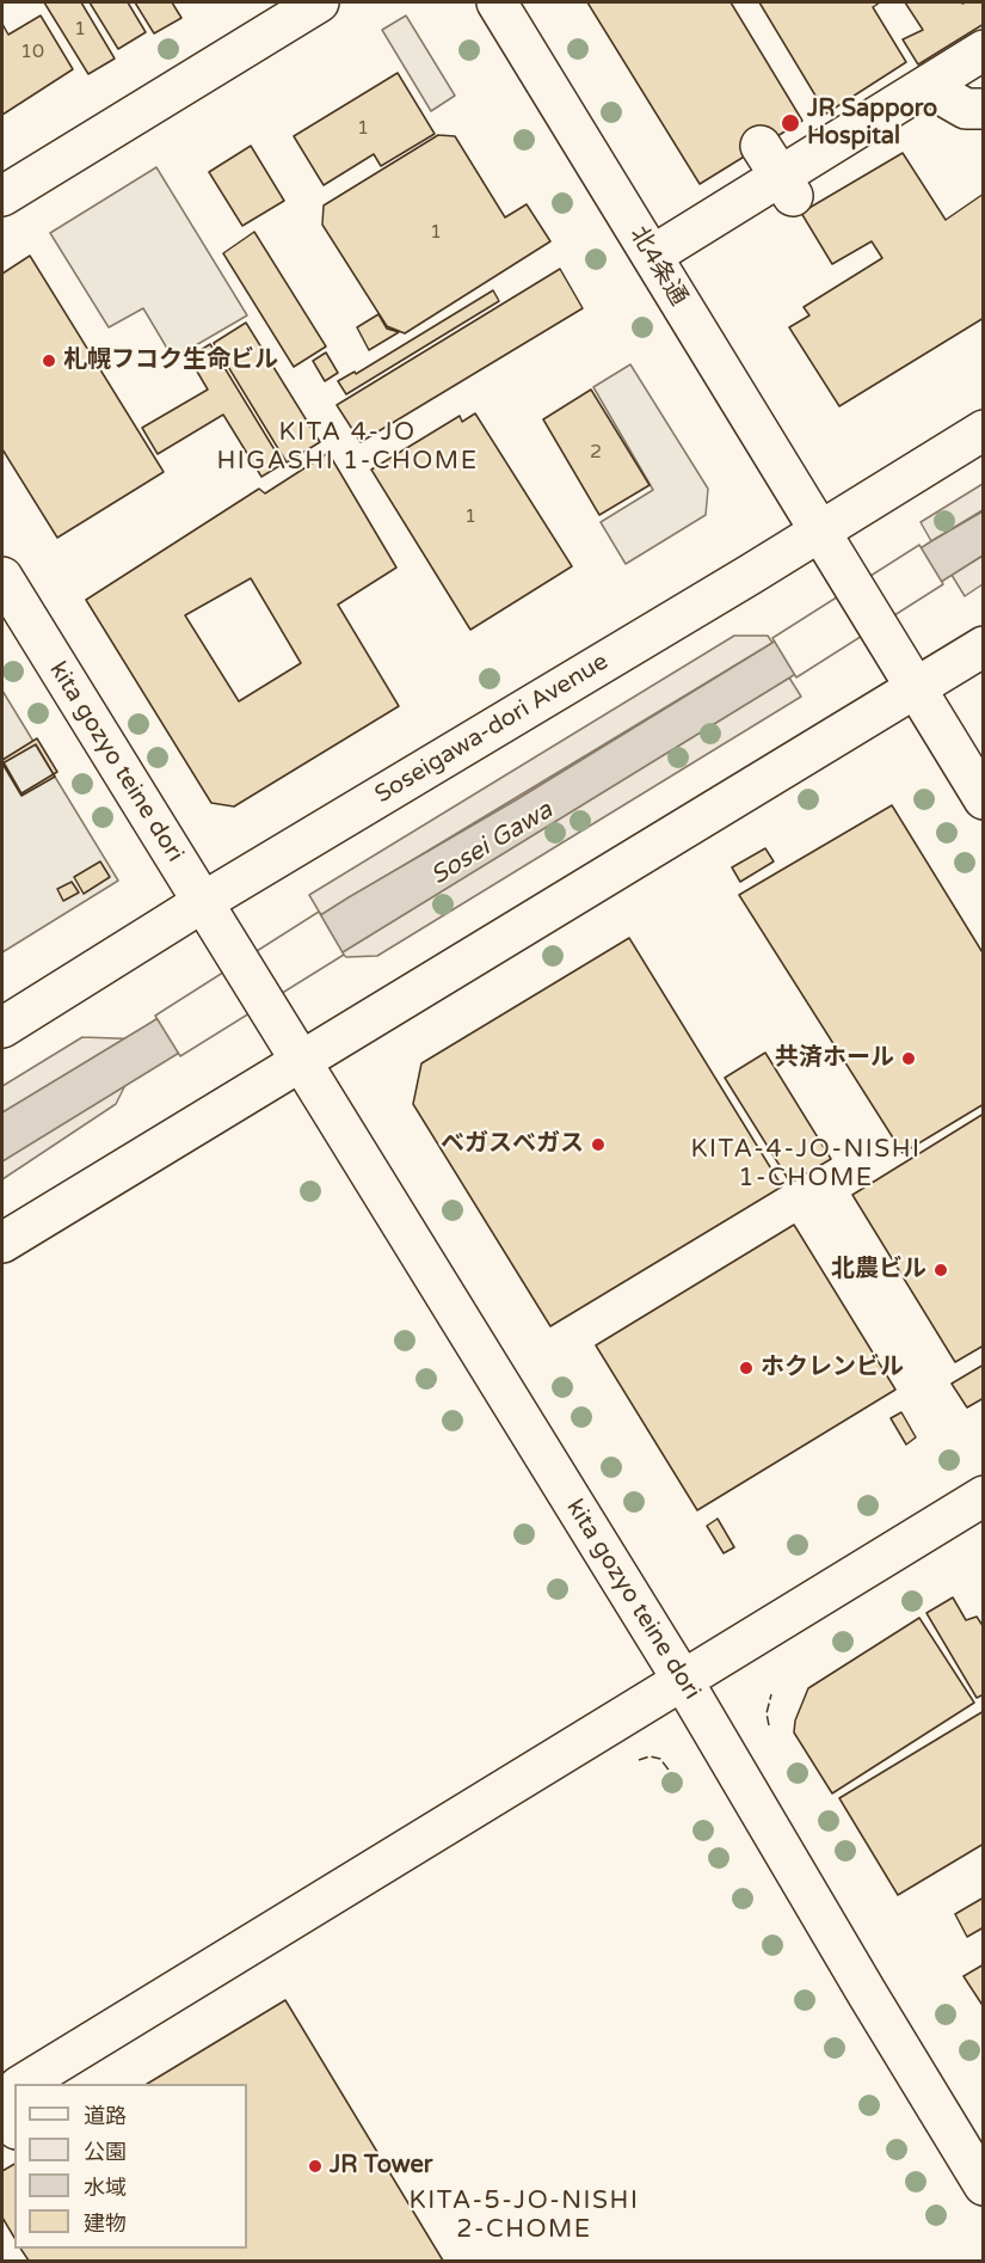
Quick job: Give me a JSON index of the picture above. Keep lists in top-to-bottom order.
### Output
{
  "streets": {
    "main road": ["北4条通", "Soseigawa-dori Avenue", "kita gozyo teine dori"]
  },
  "crossings": [
    ["北4条通", "Soseigawa-dori Avenue"],
    ["Soseigawa-dori Avenue", "kita gozyo teine dori"]
  ],
  "districts": ["KITA 4-JO HIGASHI 1-CHOME", "KITA-4-JO-NISHI 1-CHOME", "KITA-5-JO-NISHI 2-CHOME"],
  "water": ["Sosei Gawa"],
  "places": [
    "JR Sapporo Hospital",
    "札幌フコク生命ビル",
    "共済ホール",
    "ベガスベガス",
    "北農ビル",
    "ホクレンビル",
    "JR Tower"
  ],
  "house_numbers": [
    "1",
    "10",
    "1",
    "1",
    "2",
    "1"
  ],
  "legend": [
    "道路",
    "公園",
    "水域",
    "建物"
  ]
}
